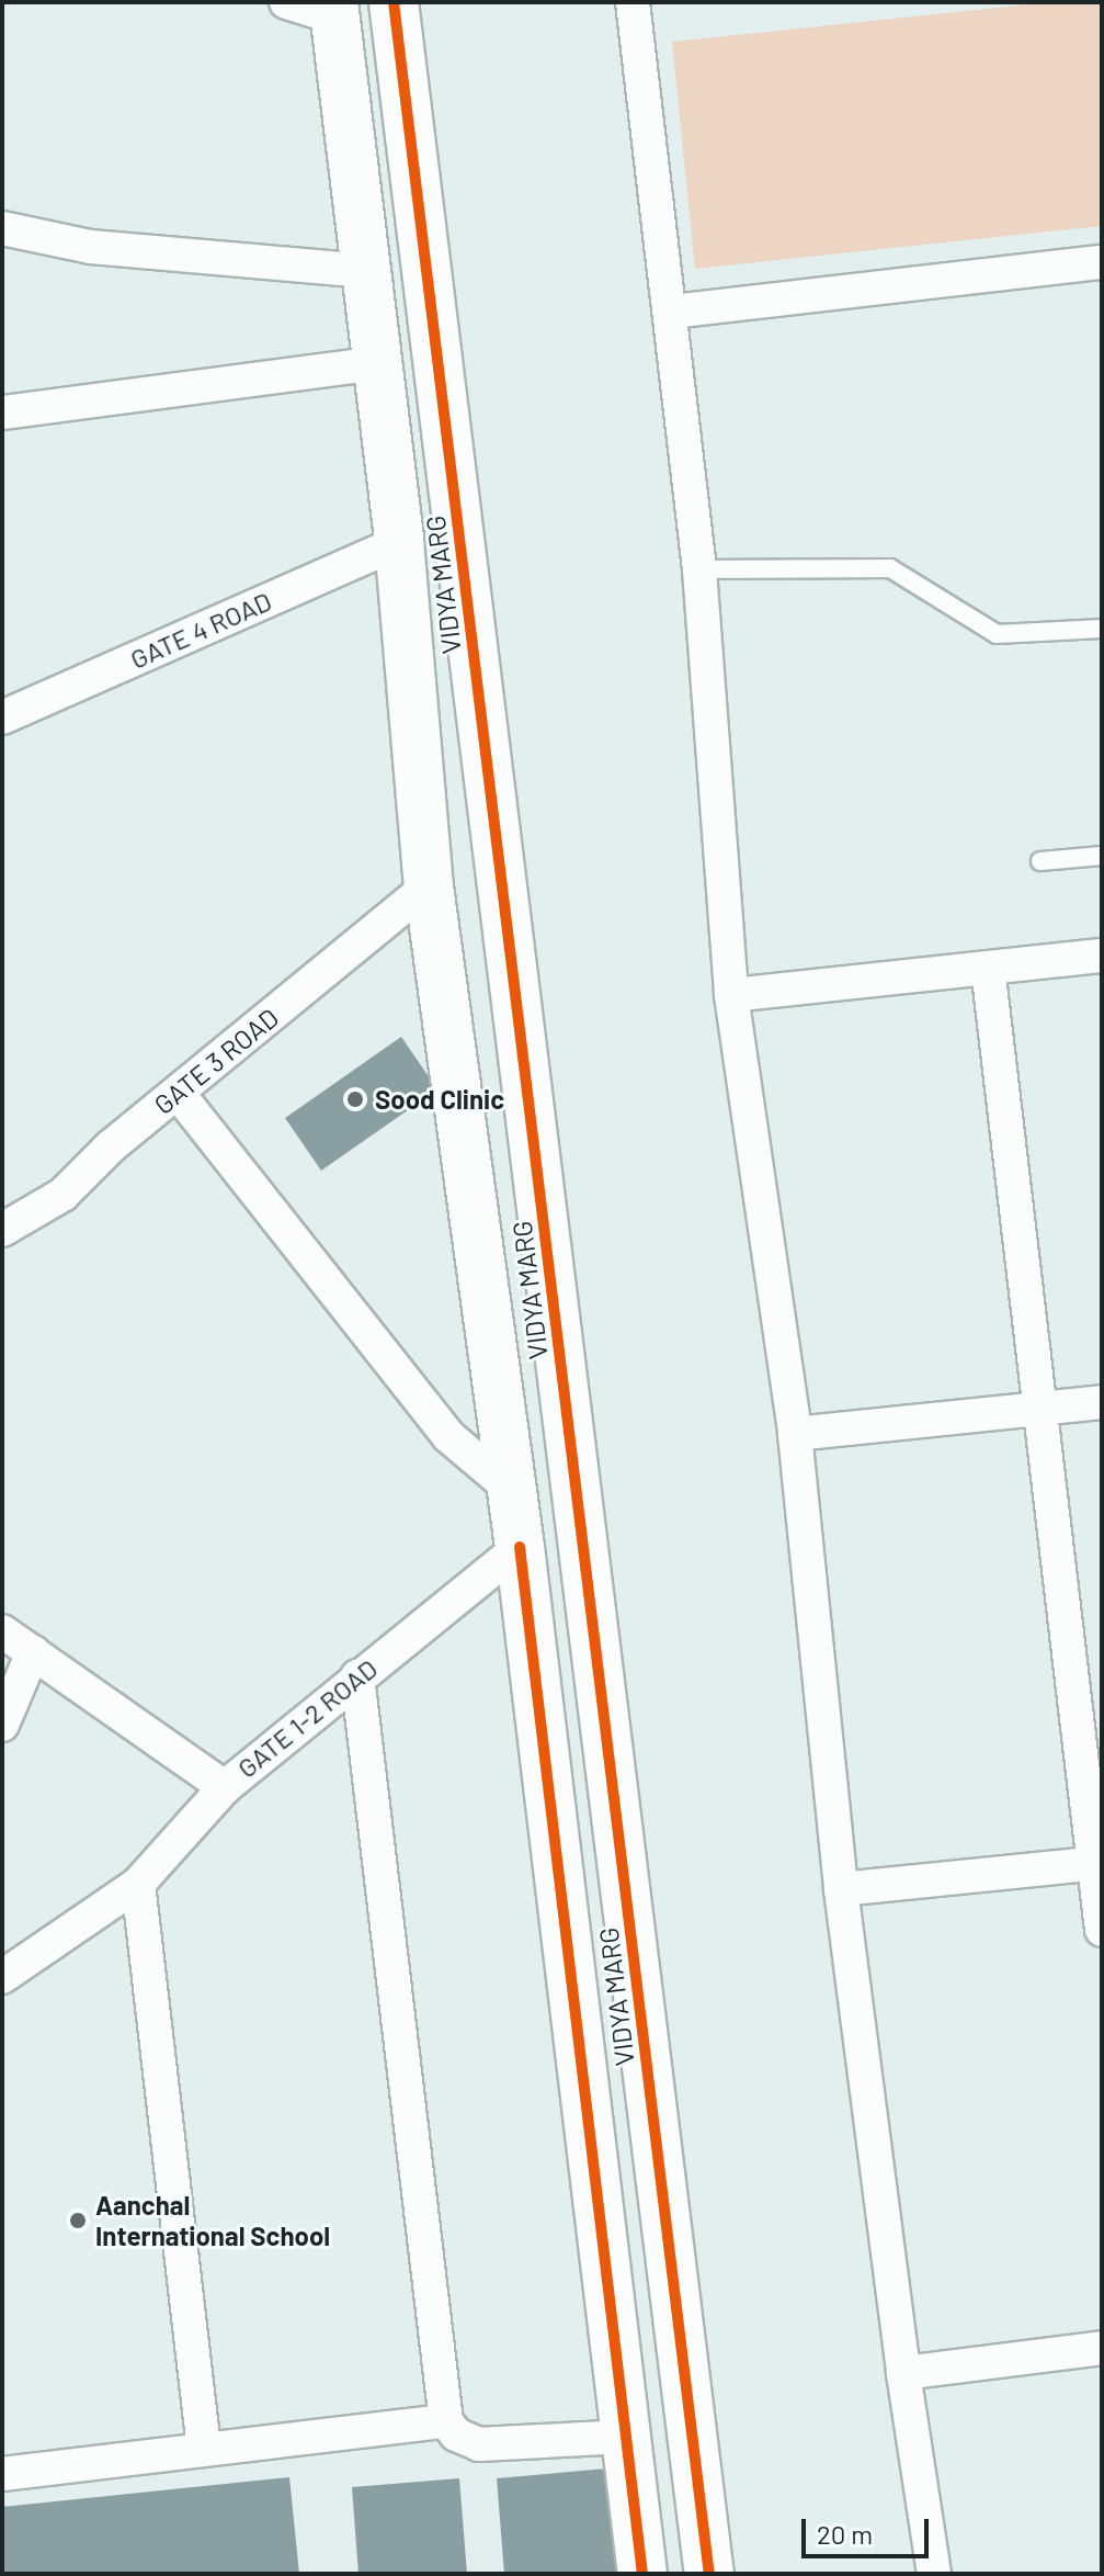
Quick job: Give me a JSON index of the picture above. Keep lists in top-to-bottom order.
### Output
{
  "streets": {
    "main road": ["VIDYA MARG"],
    "street": ["GATE 4 ROAD", "GATE 3 ROAD", "GATE 1-2 ROAD"]
  },
  "crossings": [
    ["VIDYA MARG", "GATE 4 ROAD"],
    ["VIDYA MARG", "GATE 3 ROAD"],
    ["VIDYA MARG", "GATE 1-2 ROAD"]
  ],
  "places": ["Sood Clinic", "Aanchal International School"],
  "scale_bar": "20 m"
}
